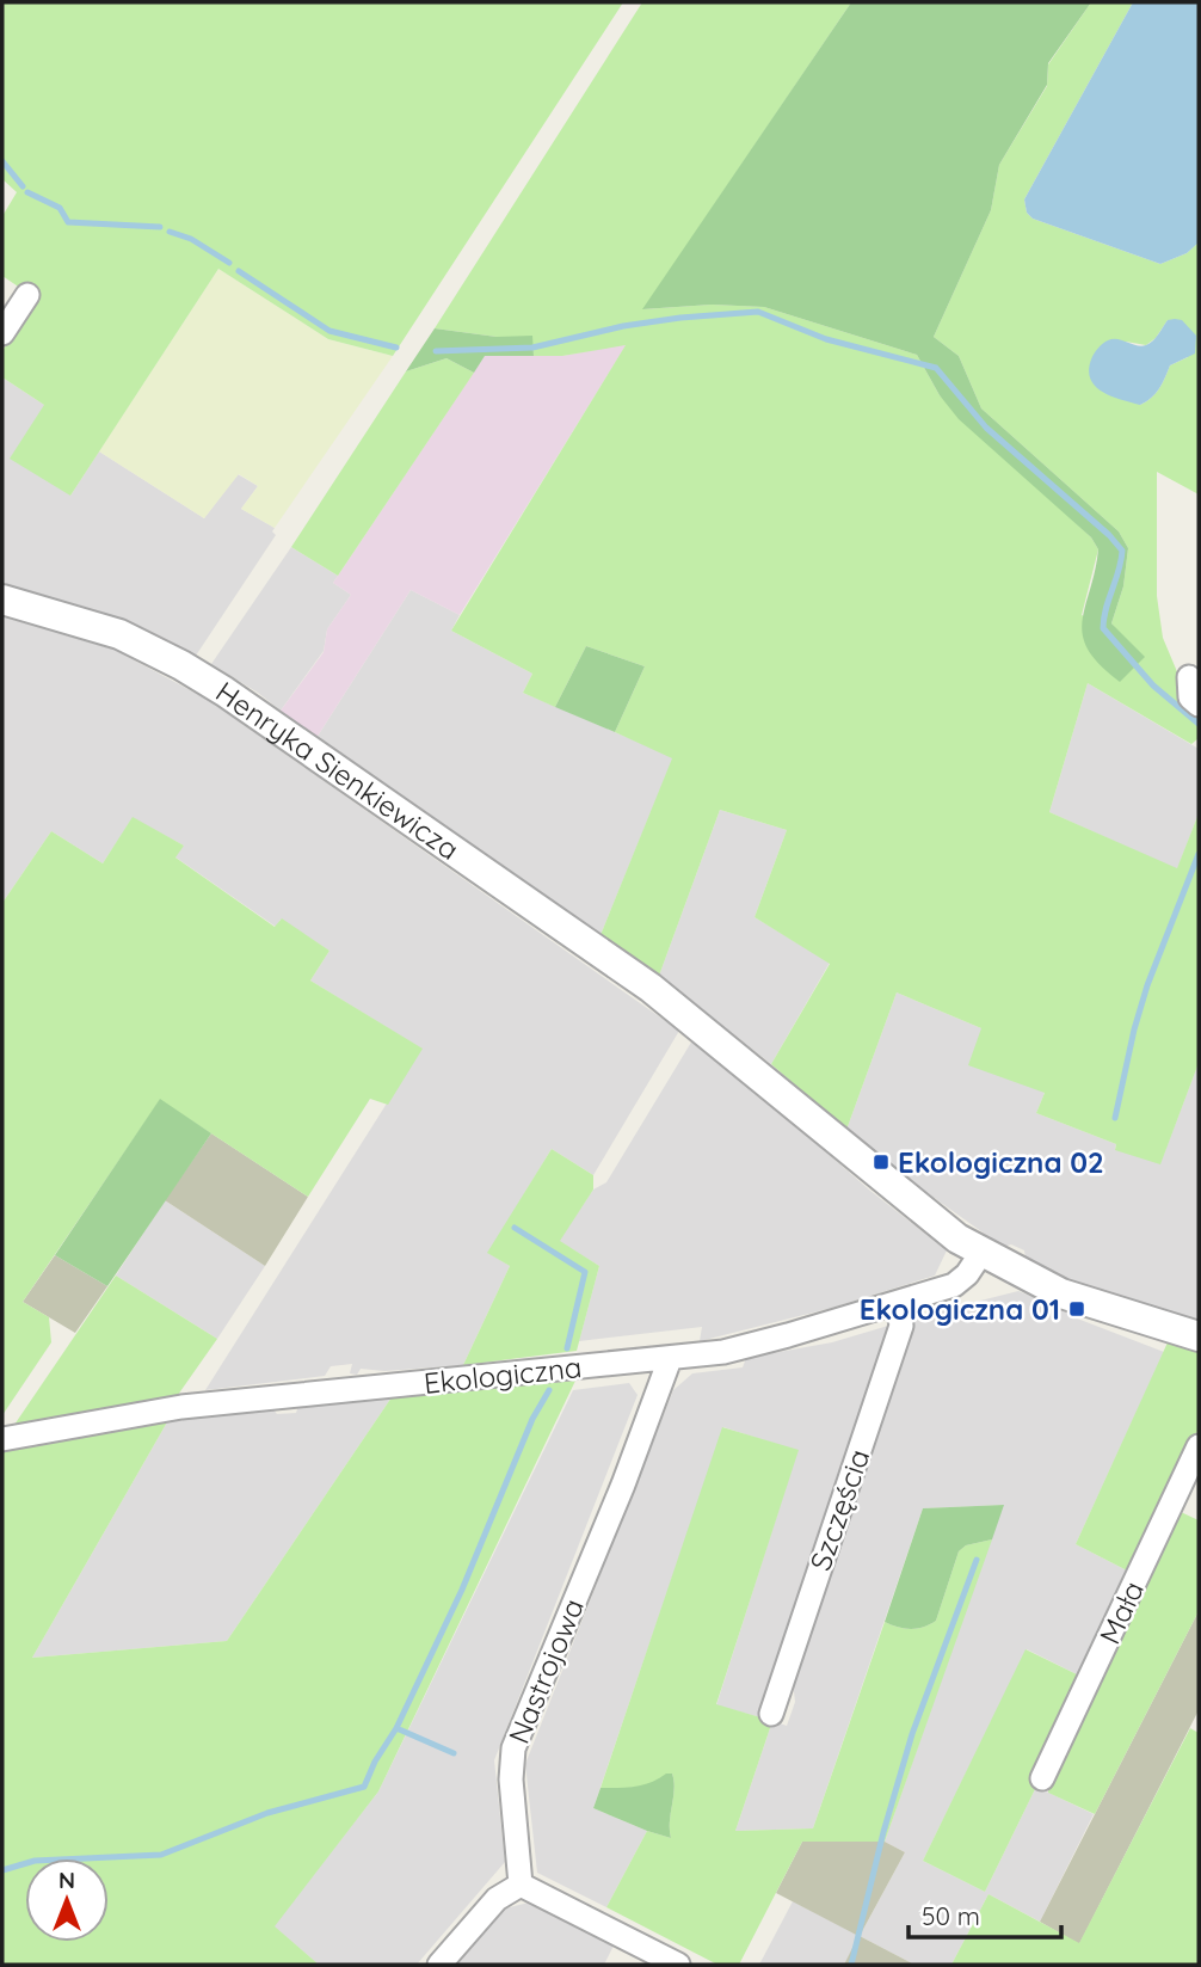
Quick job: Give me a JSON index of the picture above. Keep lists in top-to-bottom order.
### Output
{
  "streets": {
    "street": [
      "Henryka Sienkiewicza",
      "Ekologiczna",
      "Szczęścia",
      "Mała",
      "Nastrojowa"
    ]
  },
  "crossings": [
    ["Henryka Sienkiewicza", "Ekologiczna"],
    ["Ekologiczna", "Szczęścia"],
    ["Ekologiczna", "Nastrojowa"]
  ],
  "places": {
    "transit": ["Ekologiczna 02", "Ekologiczna 01"]
  },
  "scale_bar": "50 m",
  "north": "top"
}
